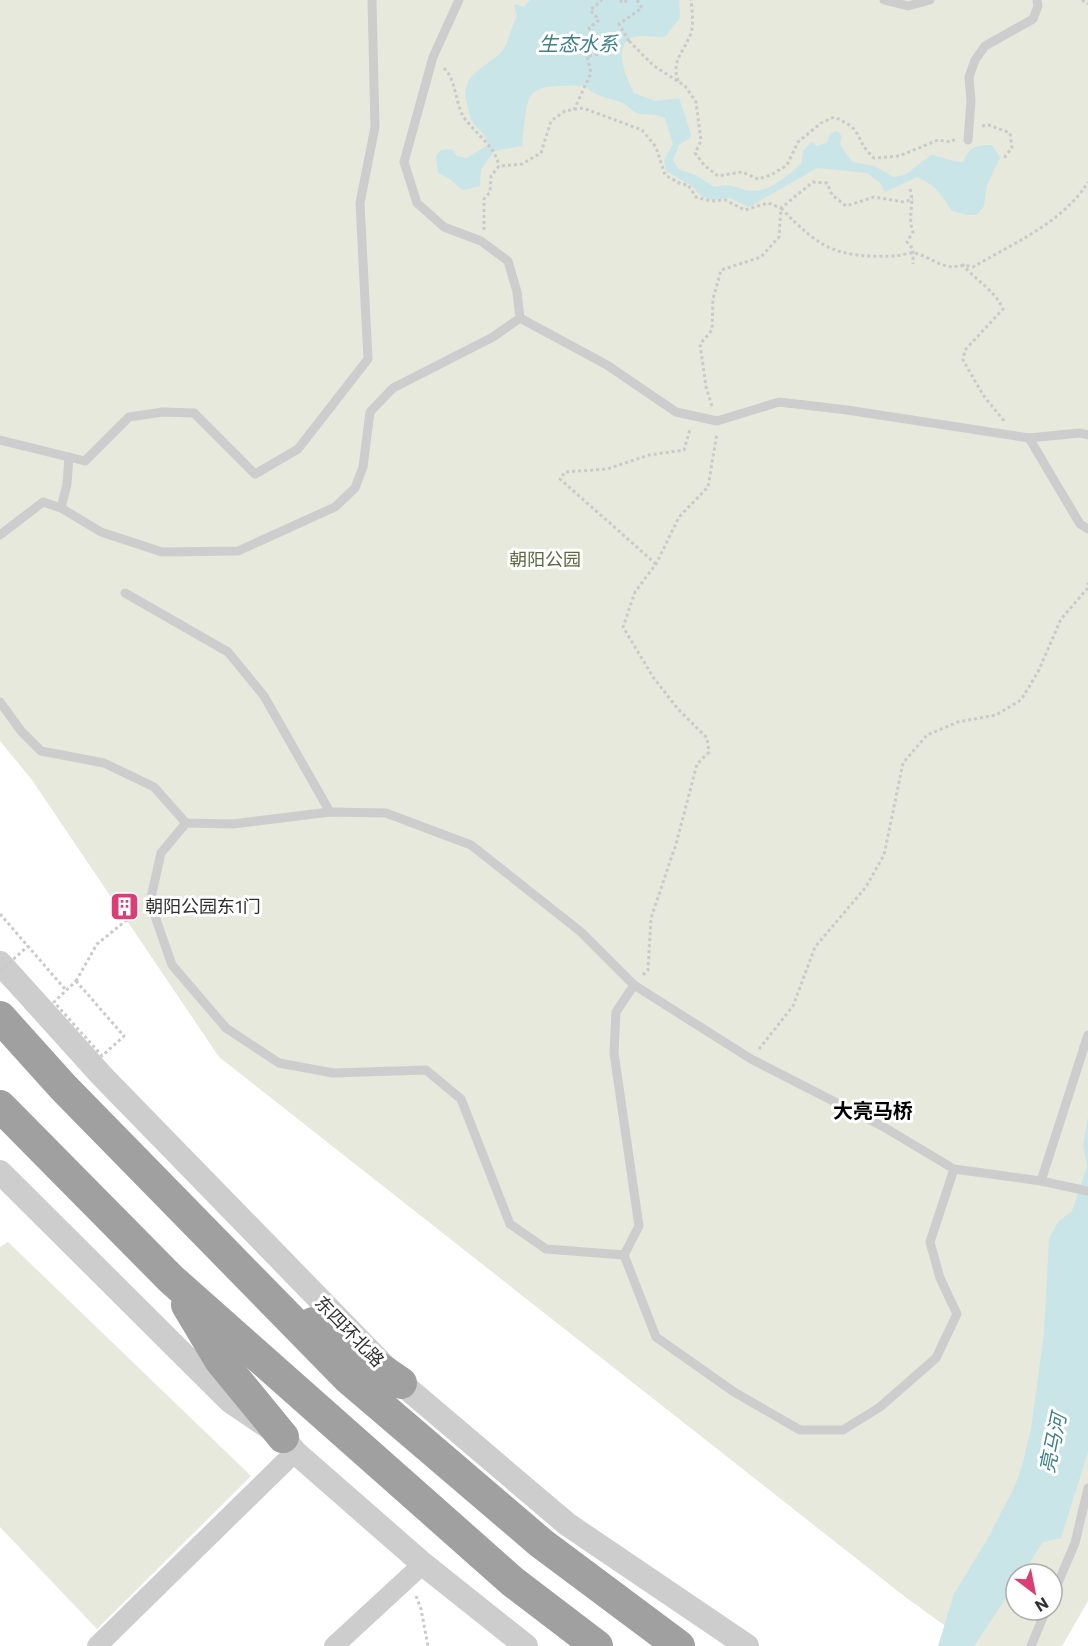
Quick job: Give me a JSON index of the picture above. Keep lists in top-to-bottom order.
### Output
{
  "streets": {
    "highway": ["东四环北路"]
  },
  "districts": ["大亮马桥"],
  "water": ["生态水系", "亮马河"],
  "parks": ["朝阳公园"],
  "places": {
    "building": ["朝阳公园东1门"]
  },
  "north": "bottom right"
}
